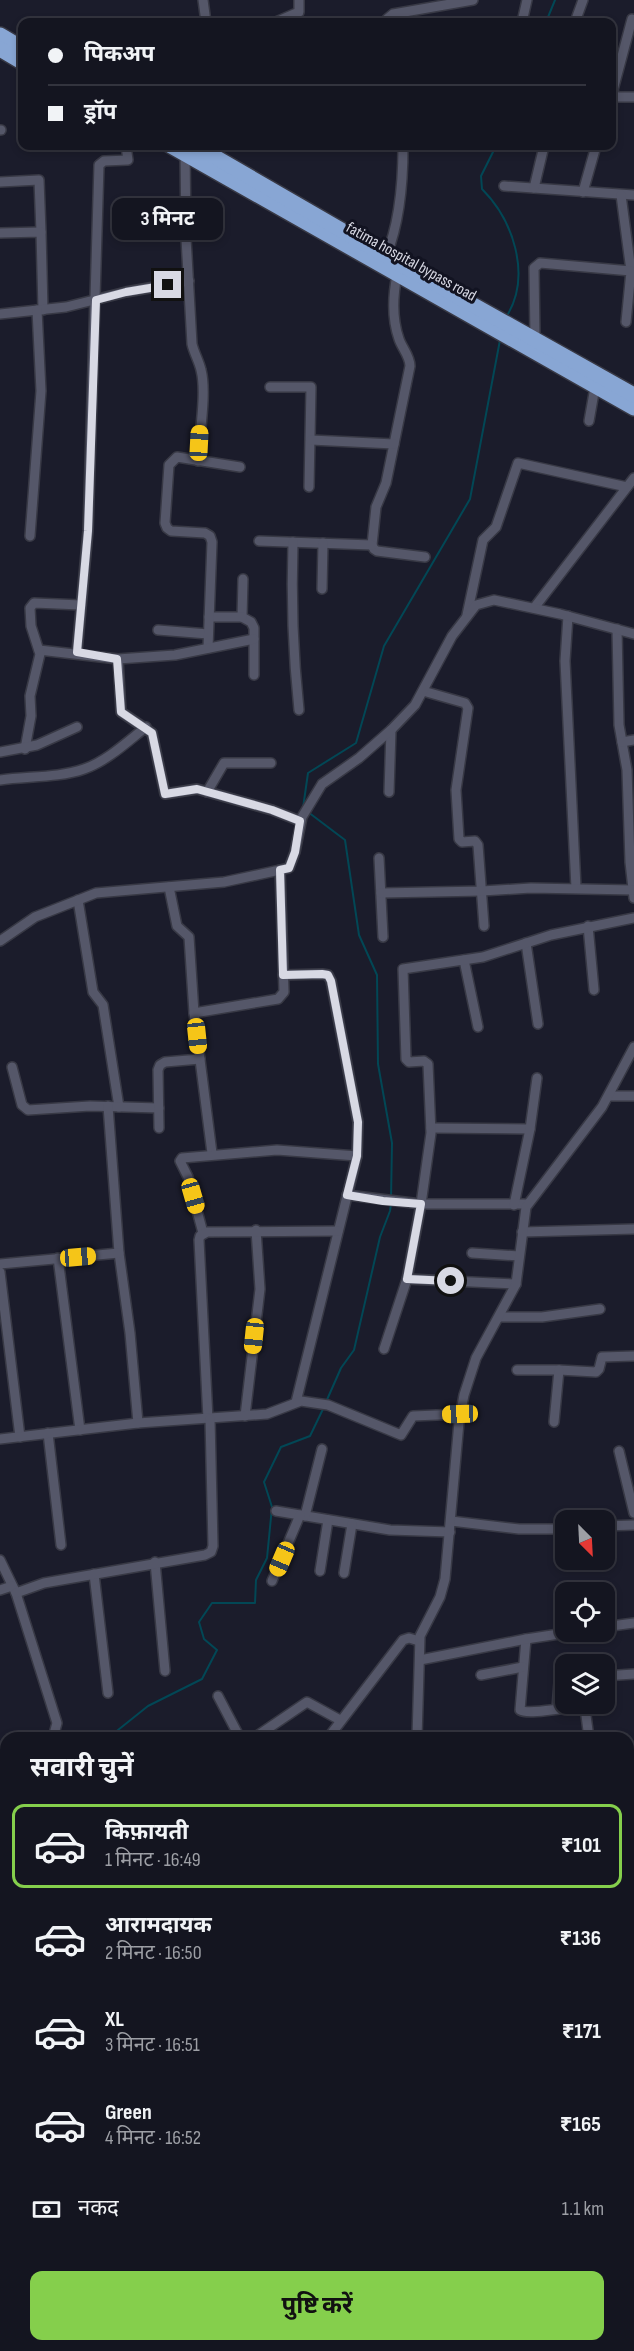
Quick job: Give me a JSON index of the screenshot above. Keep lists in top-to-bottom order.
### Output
{
  "streets": {
    "highway": ["fatima hospital bypass road"]
  },
  "north": "bottom right",
  "page": {
    "banner": ["पिकअप", "ड्रॉप"],
    "bubble": "3 मिनट",
    "heading": "सवारी चुनें",
    "list": [
      {
        "name": "किफ़ायती",
        "note": "1 मिनट · 16:49",
        "value": "₹101"
      },
      {
        "name": "आरामदायक",
        "note": "2 मिनट · 16:50",
        "value": "₹136"
      },
      {
        "name": "XL",
        "note": "3 मिनट · 16:51",
        "value": "₹171"
      },
      {
        "name": "Green",
        "note": "4 मिनट · 16:52",
        "value": "₹165"
      }
    ],
    "pay": ["नकद", "1.1 km"],
    "buttons": "पुष्टि करें"
  }
}
